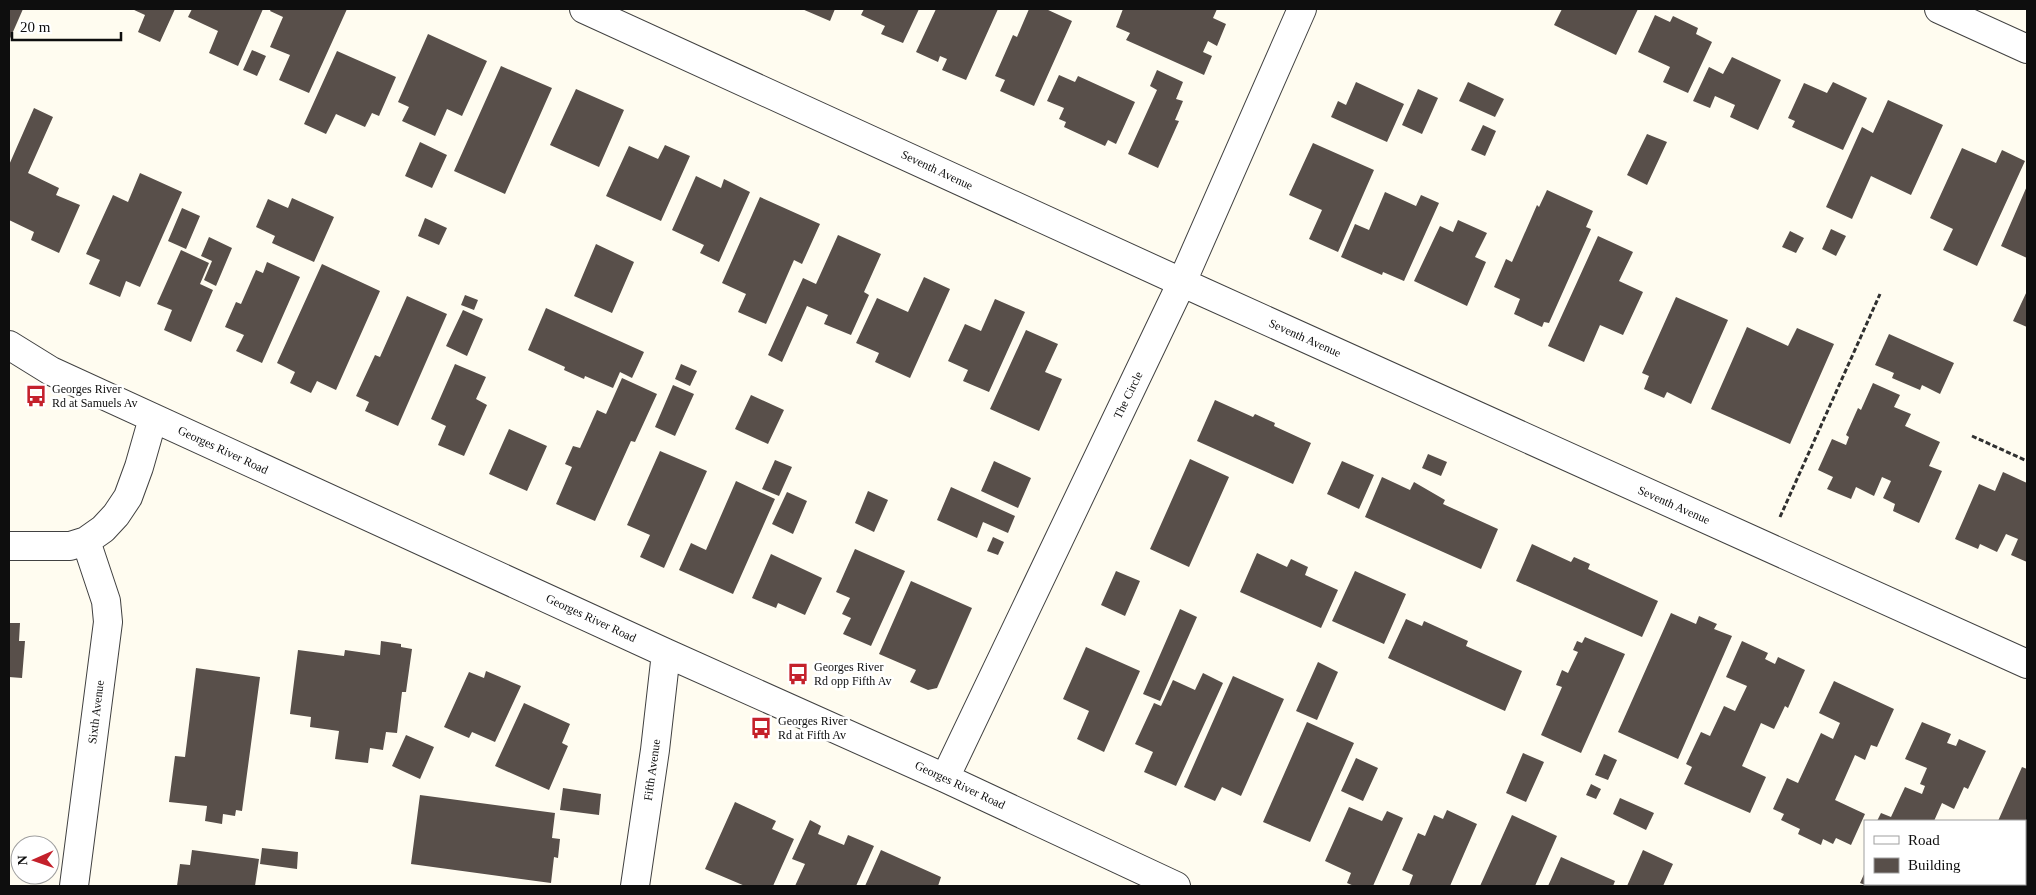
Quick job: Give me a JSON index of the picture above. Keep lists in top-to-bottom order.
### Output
{
  "streets": {
    "street": [
      "Seventh Avenue",
      "The Circle",
      "Georges River Road",
      "Sixth Avenue",
      "Fifth Avenue"
    ]
  },
  "crossings": [
    ["Seventh Avenue", "The Circle"],
    ["The Circle", "Georges River Road"],
    ["Georges River Road", "Fifth Avenue"]
  ],
  "places": {
    "bus stop": ["Georges River Rd at Samuels Av", "Georges River Rd opp Fifth Av", "Georges River Rd at Fifth Av"]
  },
  "legend": ["Road", "Building"],
  "scale_bar": "20 m",
  "north": "left"
}
